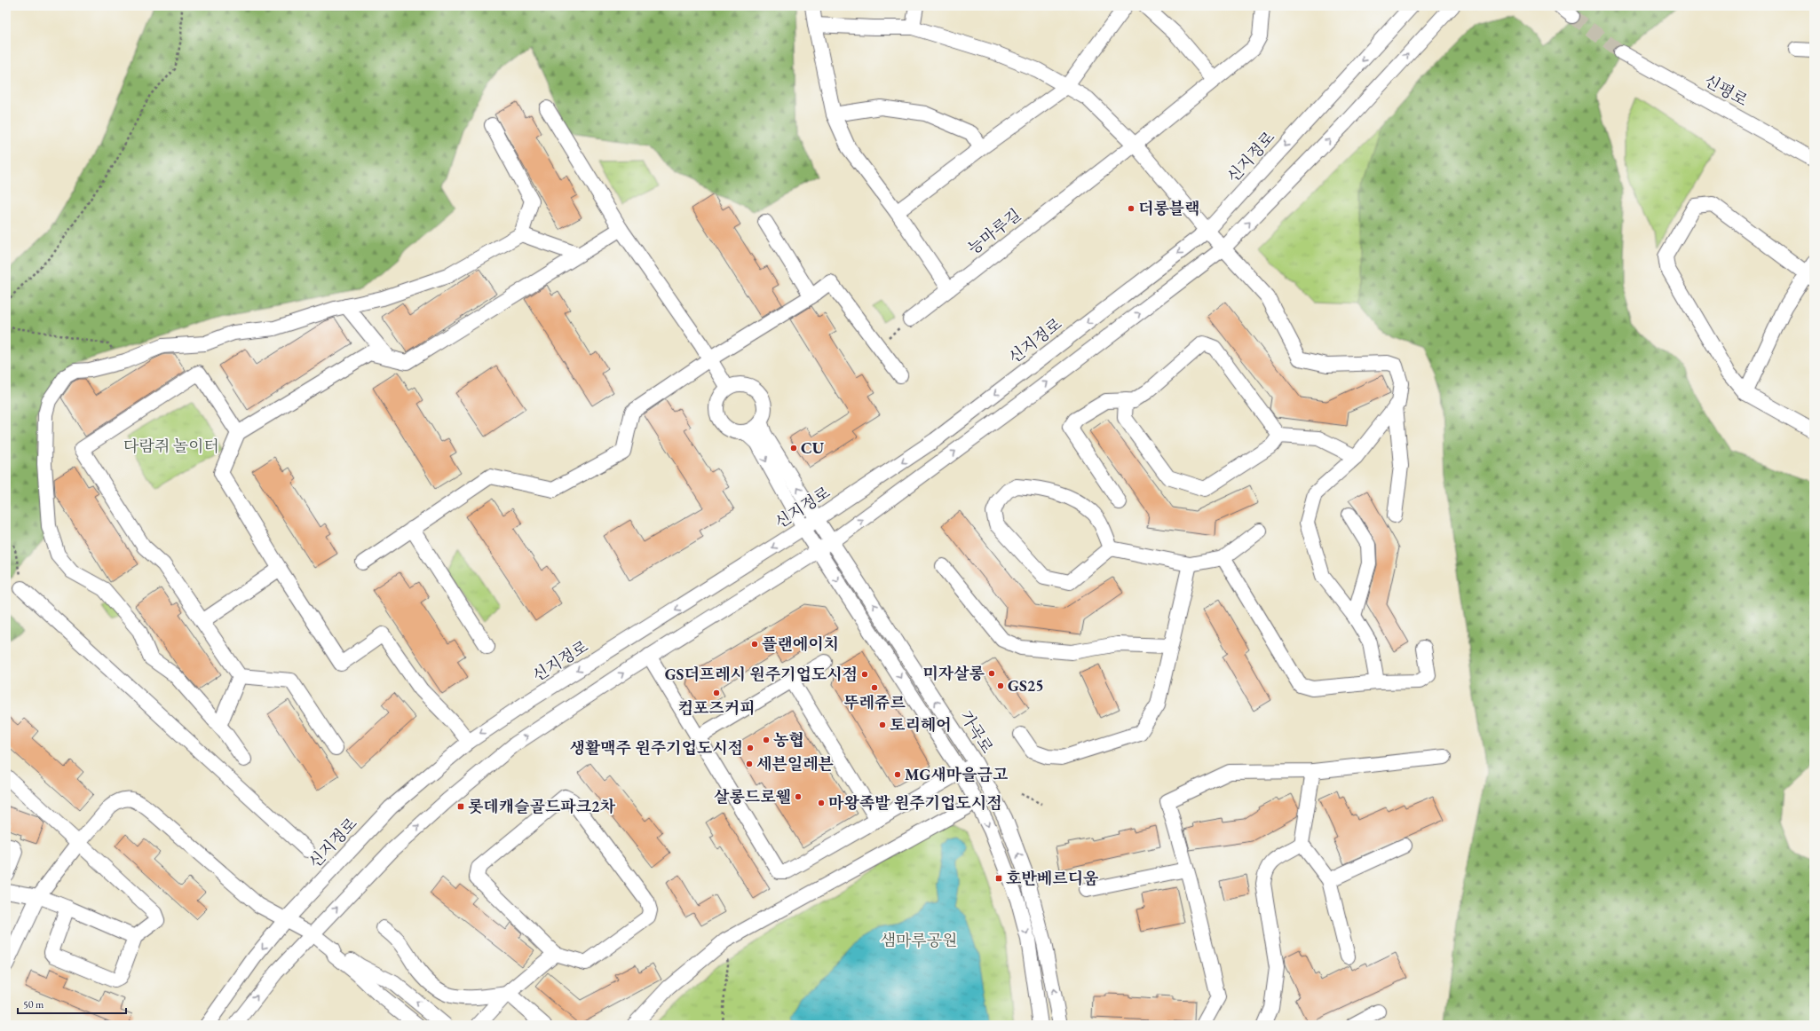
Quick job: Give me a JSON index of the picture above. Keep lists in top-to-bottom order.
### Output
{
  "streets": {
    "street": [
      "신평로",
      "신지정로",
      "능마루길",
      "가곡로"
    ]
  },
  "crossings": [
    ["신지정로", "가곡로"]
  ],
  "parks": ["다람쥐 놀이터", "샘마루공원"],
  "places": {
    "other": [
      "더롱블랙",
      "CU",
      "플랜에이치",
      "미자살롱",
      "GS더프레시 원주기업도시점",
      "GS25",
      "뚜레쥬르",
      "컴포즈커피",
      "토리헤어",
      "농협",
      "생활맥주 원주기업도시점",
      "세븐일레븐",
      "MG새마을금고",
      "살롱드로웰",
      "마왕족발 원주기업도시점"
    ],
    "transit": ["롯데캐슬골드파크2차", "호반베르디움"]
  },
  "scale_bar": "50 m"
}
